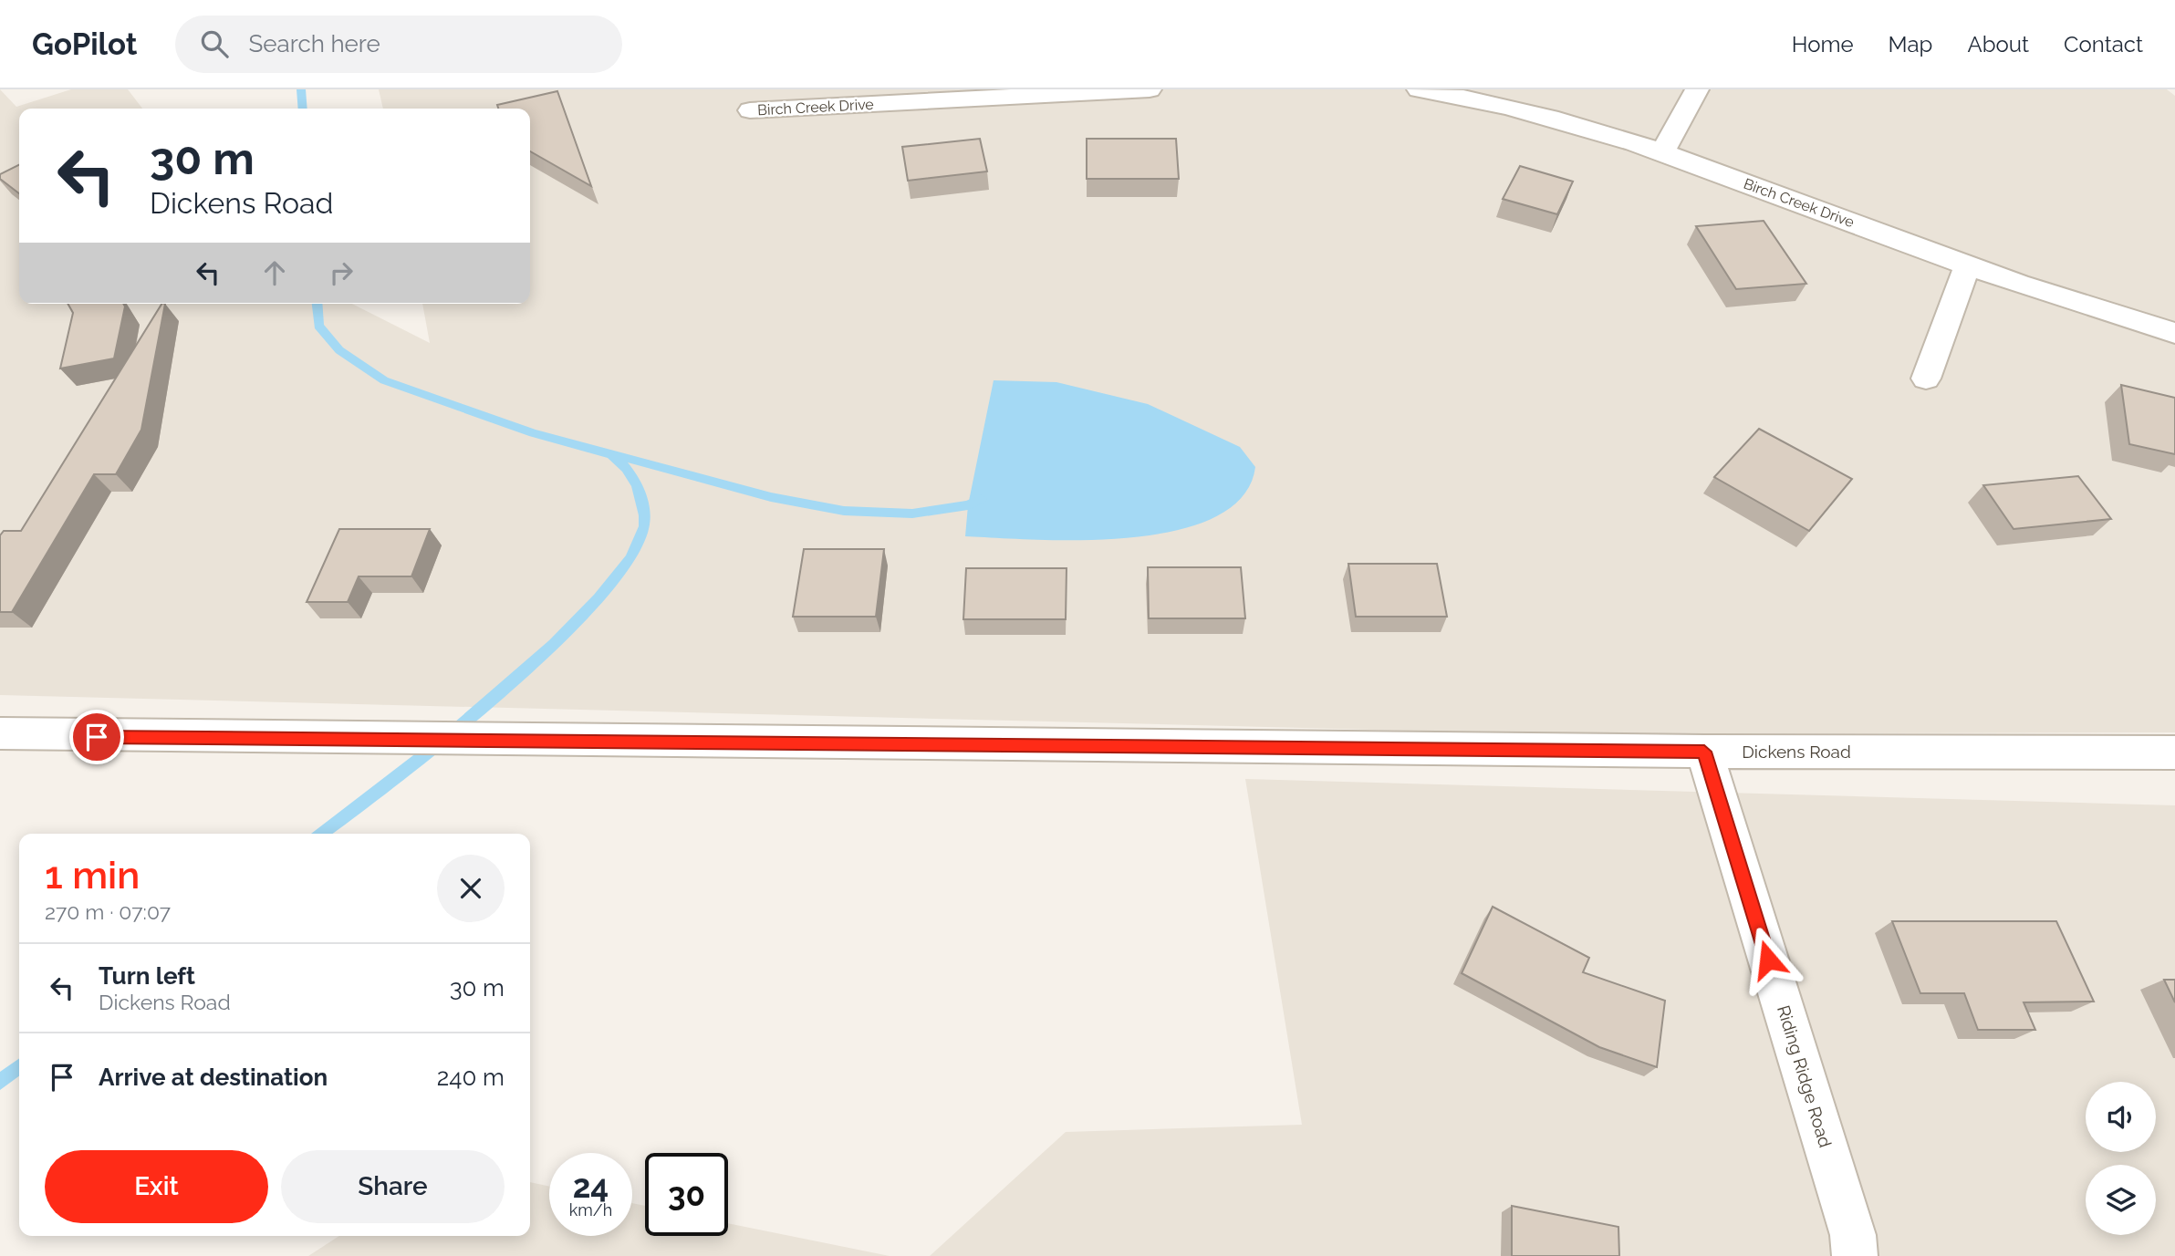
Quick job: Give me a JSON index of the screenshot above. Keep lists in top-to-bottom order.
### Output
{
  "streets": {
    "street": ["Birch Creek Drive", "Dickens Road", "Riding Ridge Road"]
  },
  "crossings": [
    ["Dickens Road", "Riding Ridge Road"]
  ],
  "page": {
    "header": "GoPilot",
    "search": "Search here",
    "nav": [
      "Home",
      "Map",
      "About",
      "Contact"
    ],
    "turn": ["30 m", "Dickens Road"],
    "heading": ["1 min", "270 m · 07:07"],
    "list": [
      {
        "name": "Turn left",
        "note": "Dickens Road",
        "value": "30 m"
      },
      {
        "name": "Arrive at destination",
        "value": "240 m"
      }
    ],
    "buttons": ["Exit", "Share"],
    "speed": "24 km/h",
    "limit": "30"
  }
}
